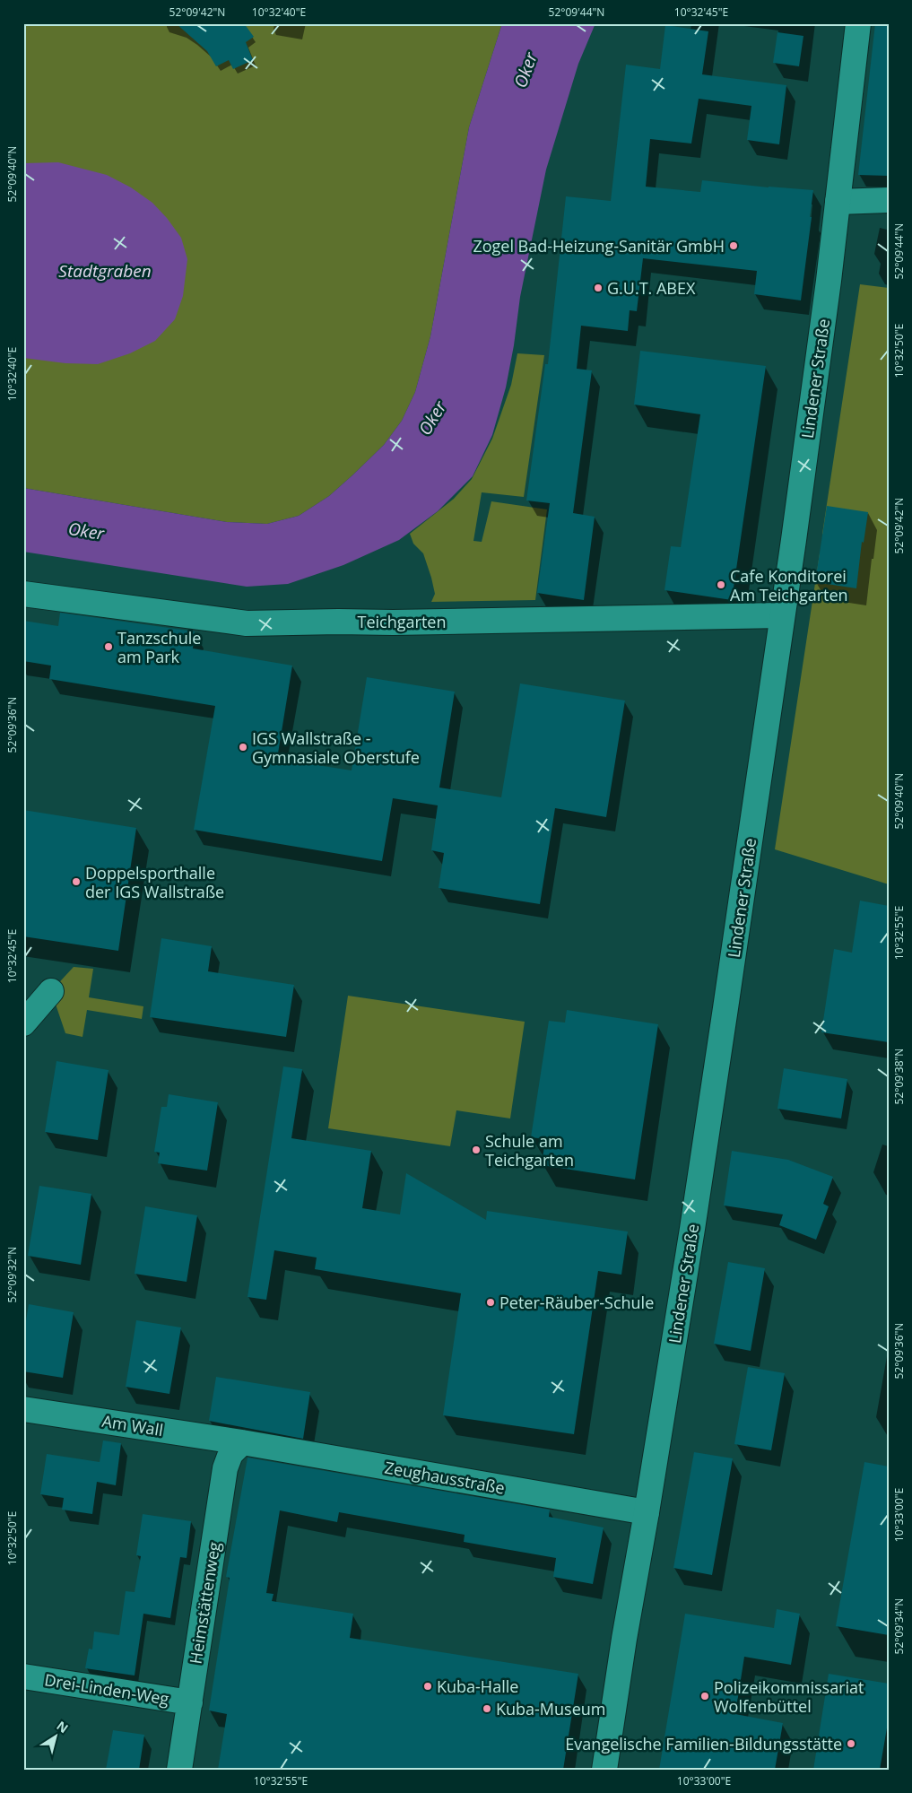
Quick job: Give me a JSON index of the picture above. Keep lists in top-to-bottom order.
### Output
{
  "streets": {
    "street": [
      "Lindener Straße",
      "Teichgarten",
      "Am Wall",
      "Zeughausstraße",
      "Heimstättenweg",
      "Drei-Linden-Weg"
    ]
  },
  "crossings": [
    ["Lindener Straße", "Teichgarten"],
    ["Lindener Straße", "Zeughausstraße"],
    ["Am Wall", "Zeughausstraße"],
    ["Am Wall", "Heimstättenweg"],
    ["Zeughausstraße", "Heimstättenweg"],
    ["Heimstättenweg", "Drei-Linden-Weg"]
  ],
  "water": ["Oker", "Stadtgraben"],
  "places": [
    "Zogel Bad-Heizung-Sanitär GmbH",
    "G.U.T. ABEX",
    "Cafe Konditorei Am Teichgarten",
    "Tanzschule am Park",
    "IGS Wallstraße - Gymnasiale Oberstufe",
    "Doppelsporthalle der IGS Wallstraße",
    "Schule am Teichgarten",
    "Peter-Räuber-Schule",
    "Kuba-Halle",
    "Polizeikommissariat Wolfenbüttel",
    "Kuba-Museum",
    "Evangelische Familien-Bildungsstätte"
  ],
  "north": "top right",
  "coordinates": [
    "52°09'42\"N",
    "10°32'40\"E",
    "52°09'44\"N",
    "10°32'45\"E",
    "52°09'40\"N",
    "10°32'50\"E",
    "52°09'36\"N",
    "10°32'55\"E",
    "52°09'38\"N",
    "52°09'32\"N",
    "10°33'00\"E",
    "52°09'34\"N"
  ]
}
